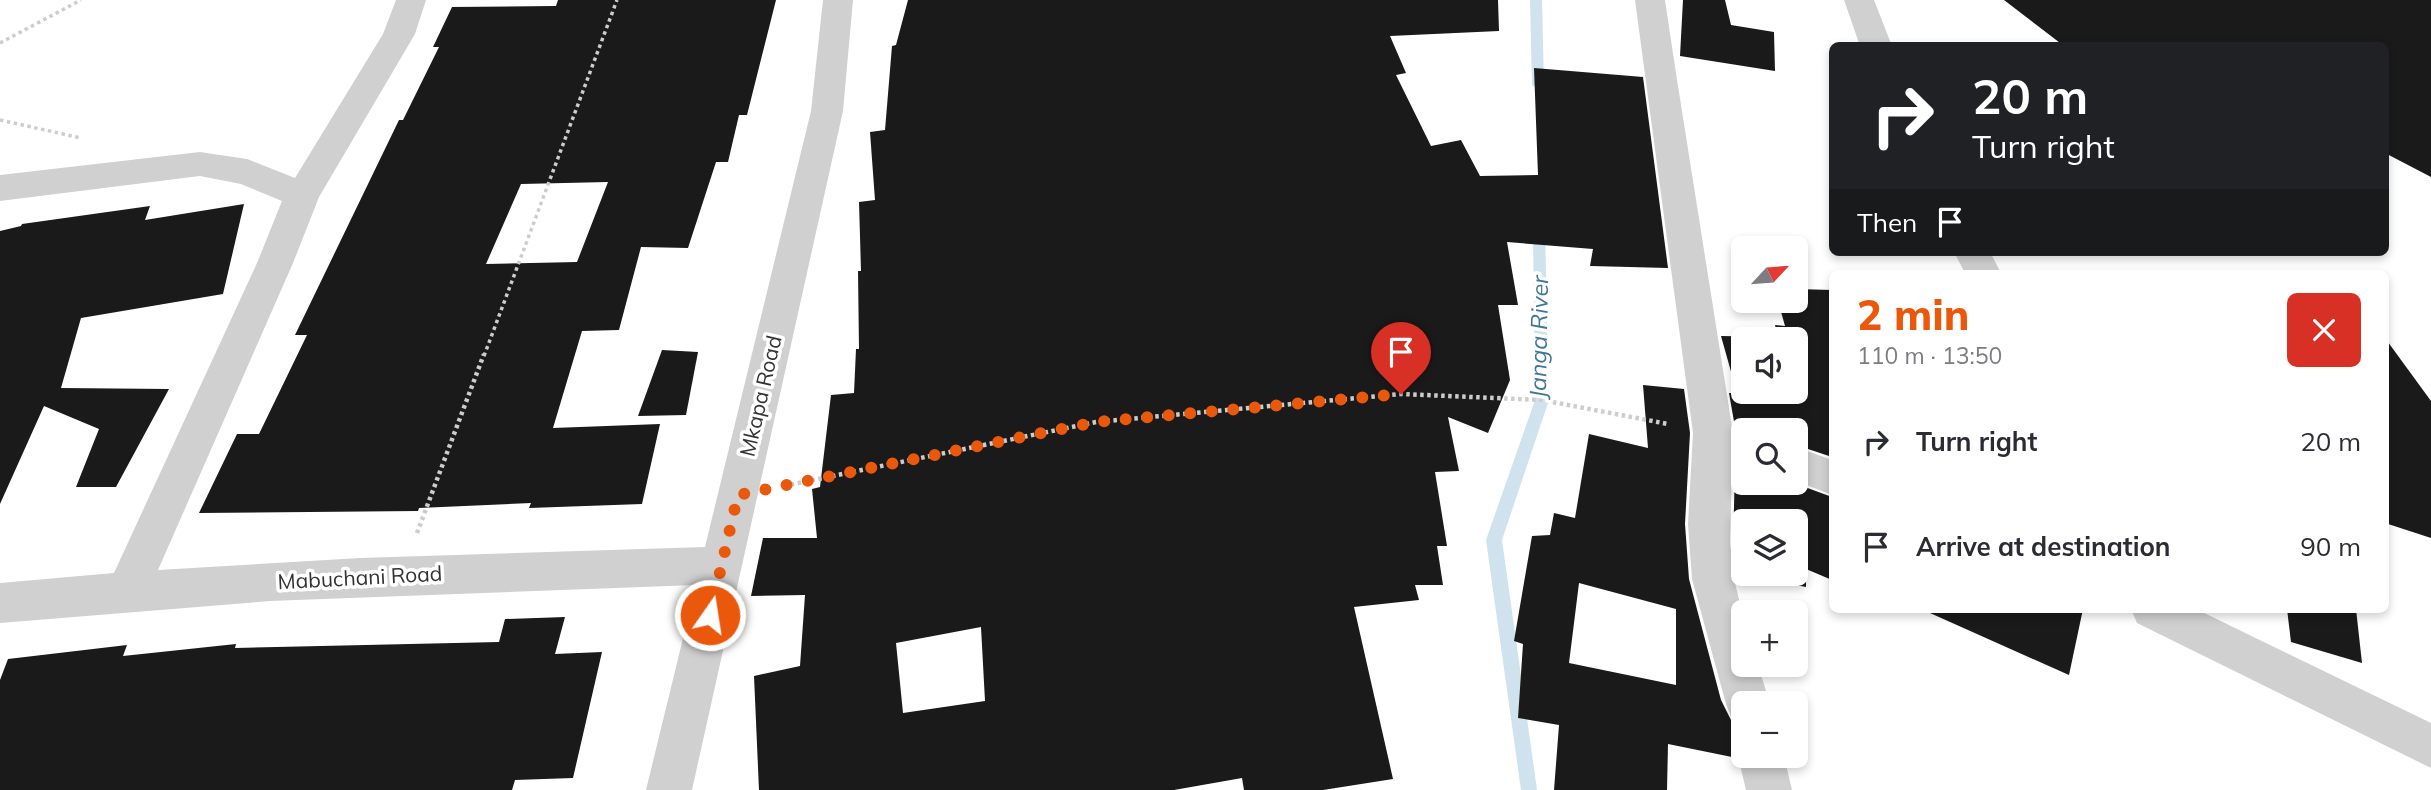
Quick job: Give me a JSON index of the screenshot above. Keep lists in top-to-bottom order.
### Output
{
  "streets": {
    "street": ["Mkapa Road", "Mabuchani Road"]
  },
  "crossings": [
    ["Mkapa Road", "Mabuchani Road"]
  ],
  "water": ["Janga River"],
  "north": "top right",
  "page": {
    "turn": ["20 m", "Turn right"],
    "then": "Then",
    "map_buttons": ["+", "−"],
    "heading": ["2 min", "110 m · 13:50"],
    "list": [
      {
        "name": "Turn right",
        "value": "20 m"
      },
      {
        "name": "Arrive at destination",
        "value": "90 m"
      }
    ]
  }
}
